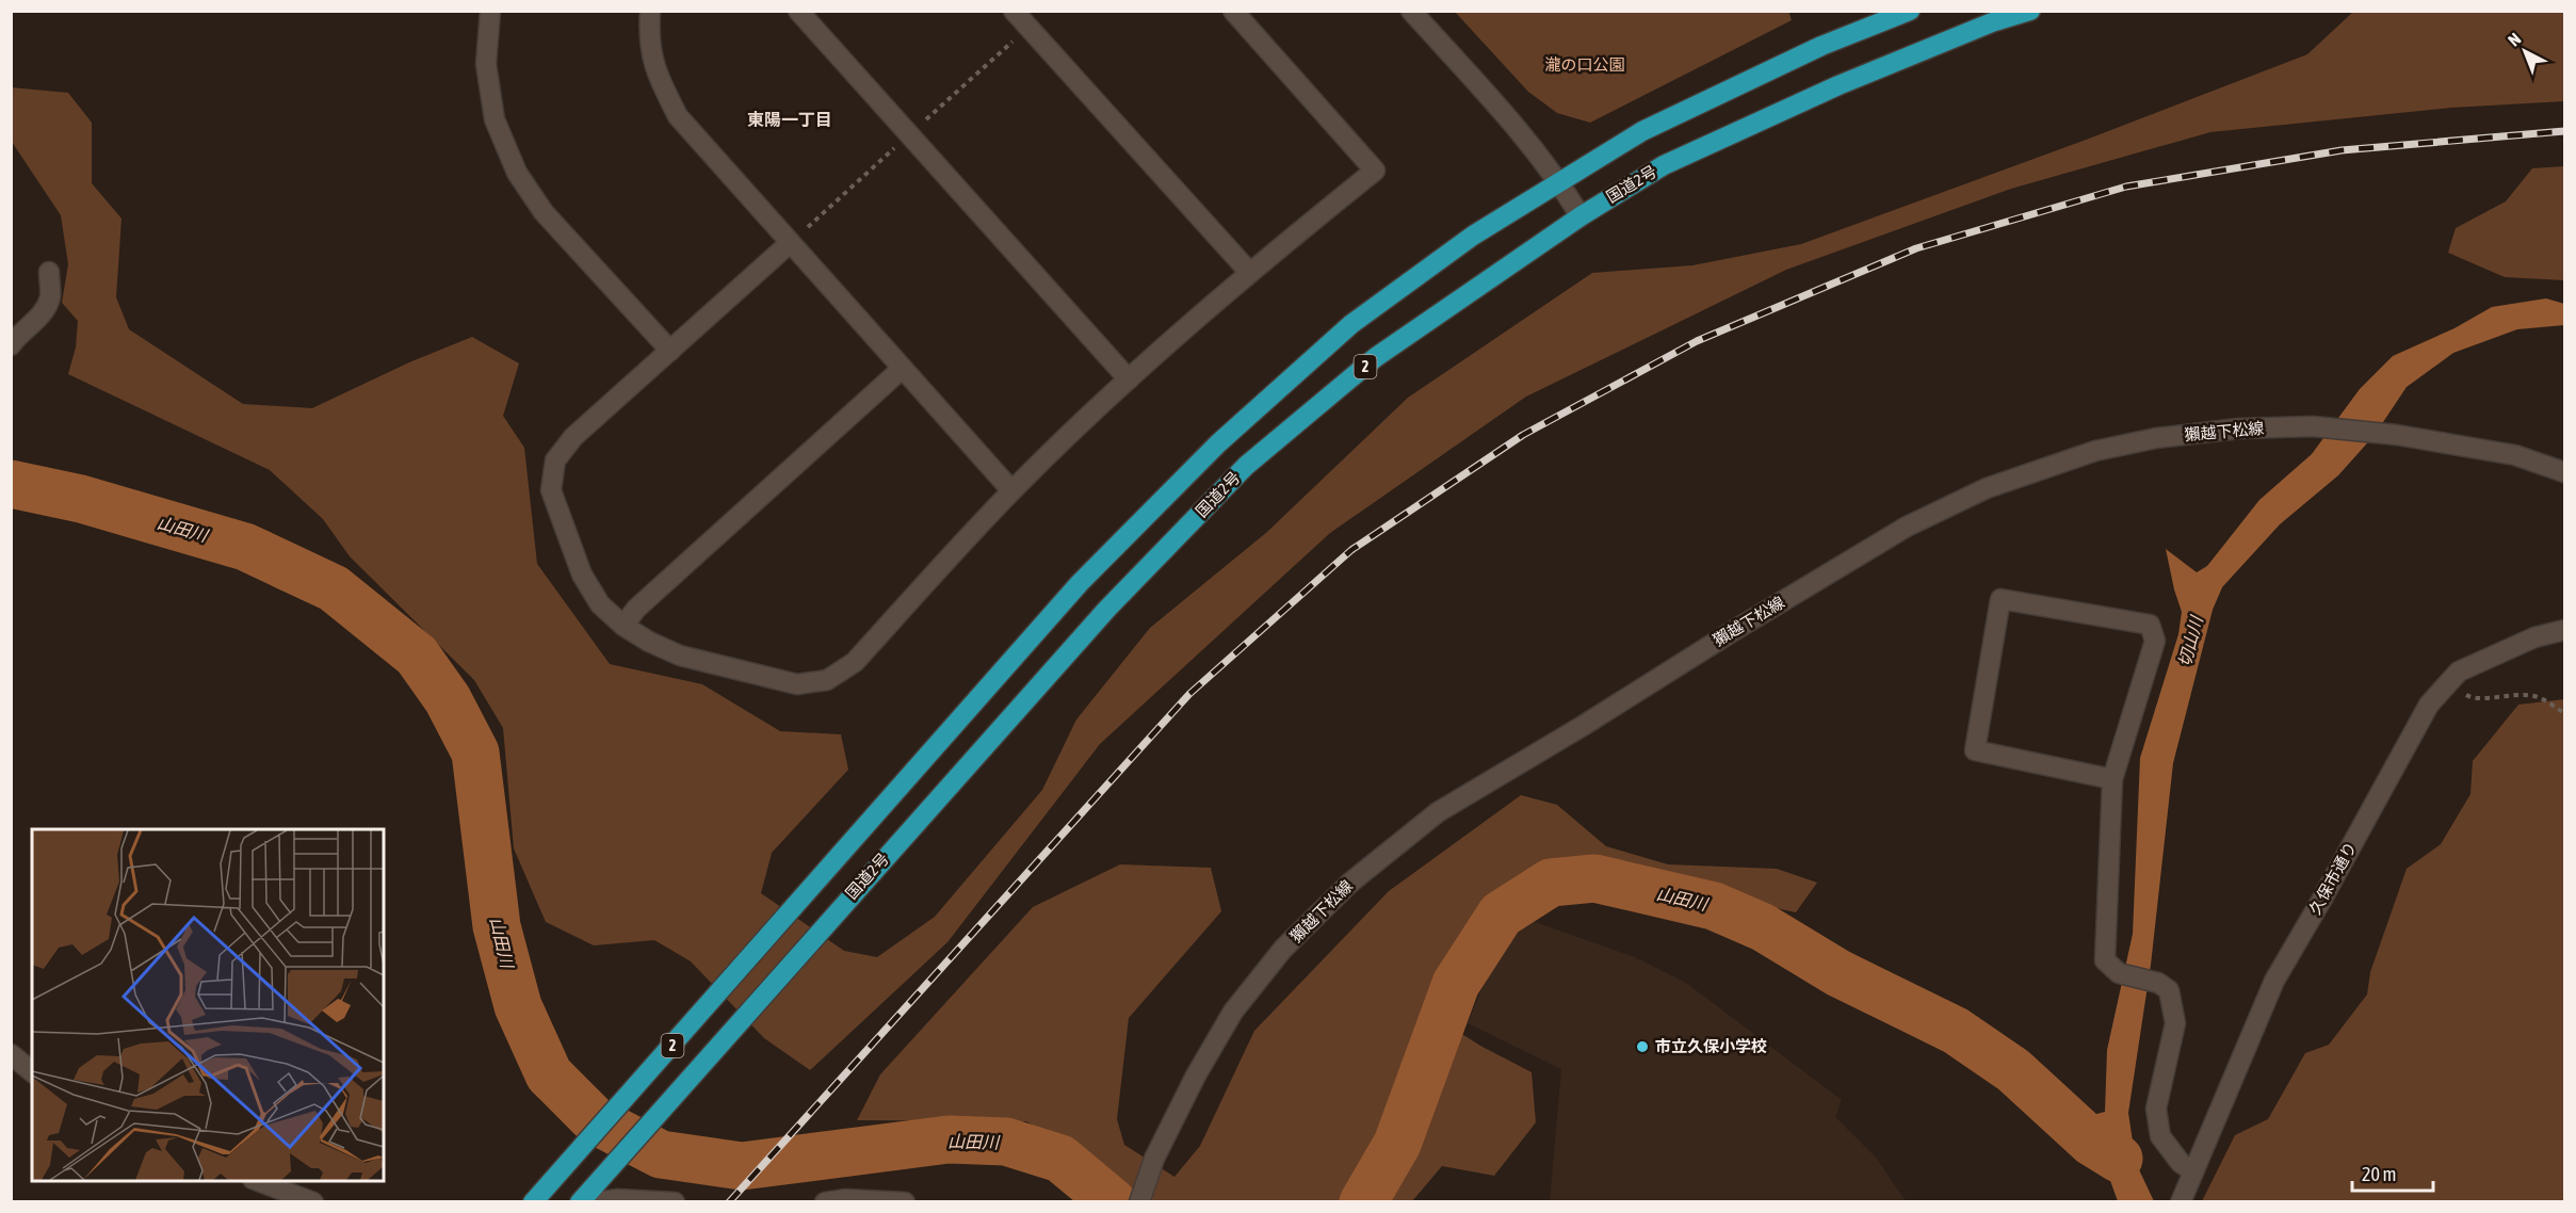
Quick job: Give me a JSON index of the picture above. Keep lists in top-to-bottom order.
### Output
{
  "streets": {
    "highway": ["国道2号", "2"],
    "street": ["獺越下松線", "久保市通り"]
  },
  "districts": ["東陽一丁目"],
  "water": ["山田川", "切山川"],
  "parks": ["瀧の口公園"],
  "places": ["市立久保小学校"],
  "scale_bar": "20 m",
  "north": "top left"
}
